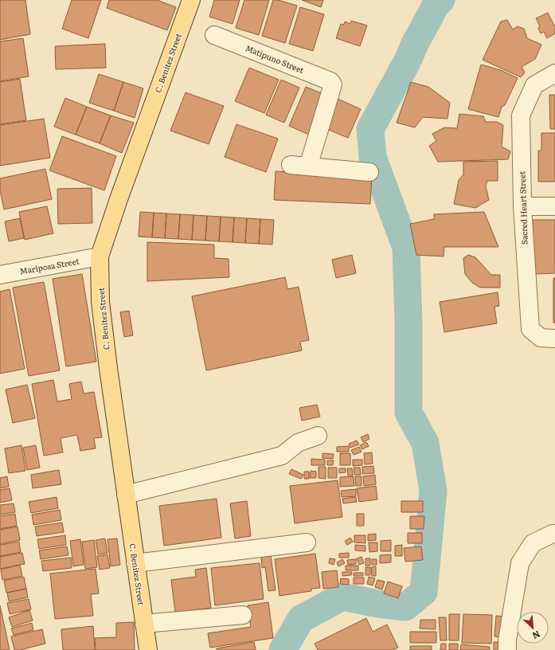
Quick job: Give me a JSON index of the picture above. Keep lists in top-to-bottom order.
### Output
{
  "streets": {
    "main road": ["C. Benitez Street"],
    "street": ["Matipuno Street", "Sacred Heart Street", "Mariposa Street"]
  },
  "crossings": [
    ["C. Benitez Street", "Mariposa Street"]
  ],
  "north": "bottom right"
}
